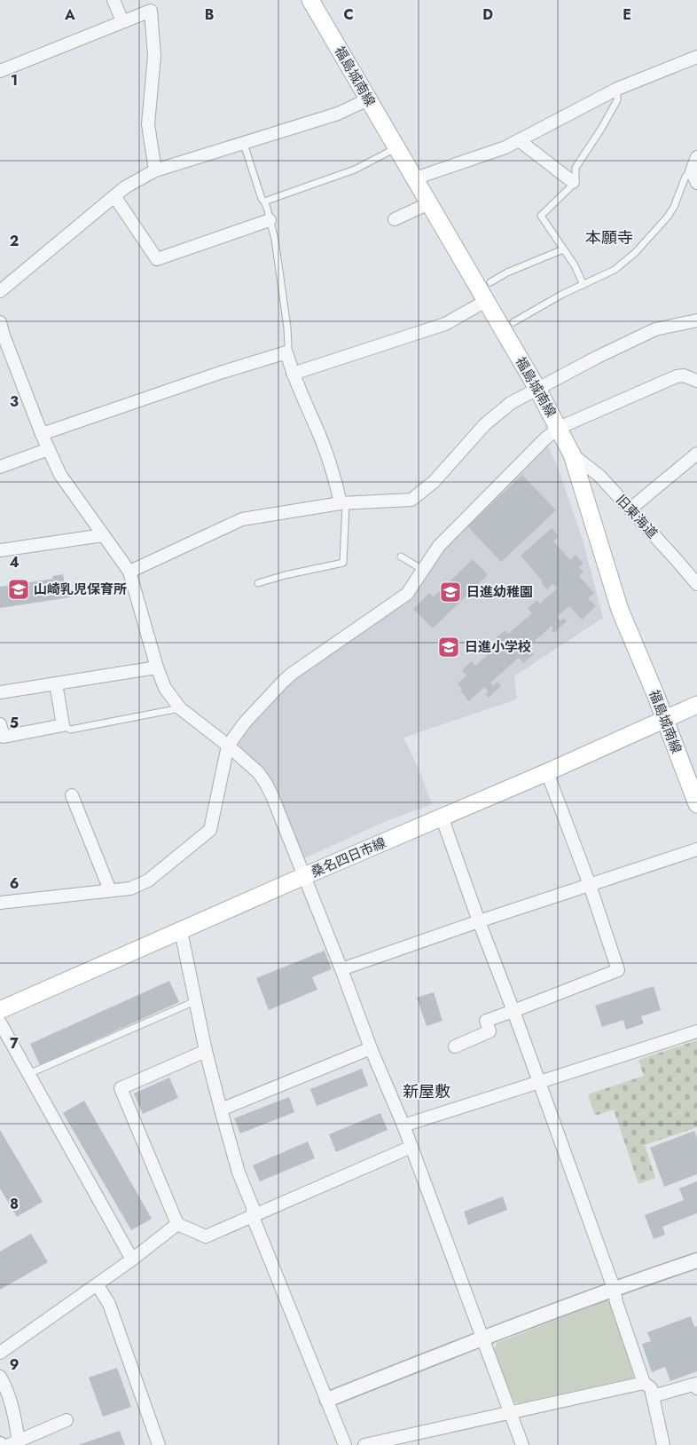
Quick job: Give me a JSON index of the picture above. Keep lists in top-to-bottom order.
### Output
{
  "streets": {
    "main road": ["福島城南線", "桑名四日市線"],
    "street": ["旧東海道"]
  },
  "crossings": [
    ["福島城南線", "旧東海道"],
    ["福島城南線", "桑名四日市線"]
  ],
  "districts": ["本願寺", "新屋敷"],
  "places": {
    "school or university": ["山崎乳児保育所", "日進幼稚園", "日進小学校"]
  },
  "grid": {
    "columns": [
      "A",
      "B",
      "C",
      "D",
      "E"
    ],
    "rows": [
      "1",
      "2",
      "3",
      "4",
      "5",
      "6",
      "7",
      "8",
      "9"
    ]
  }
}
